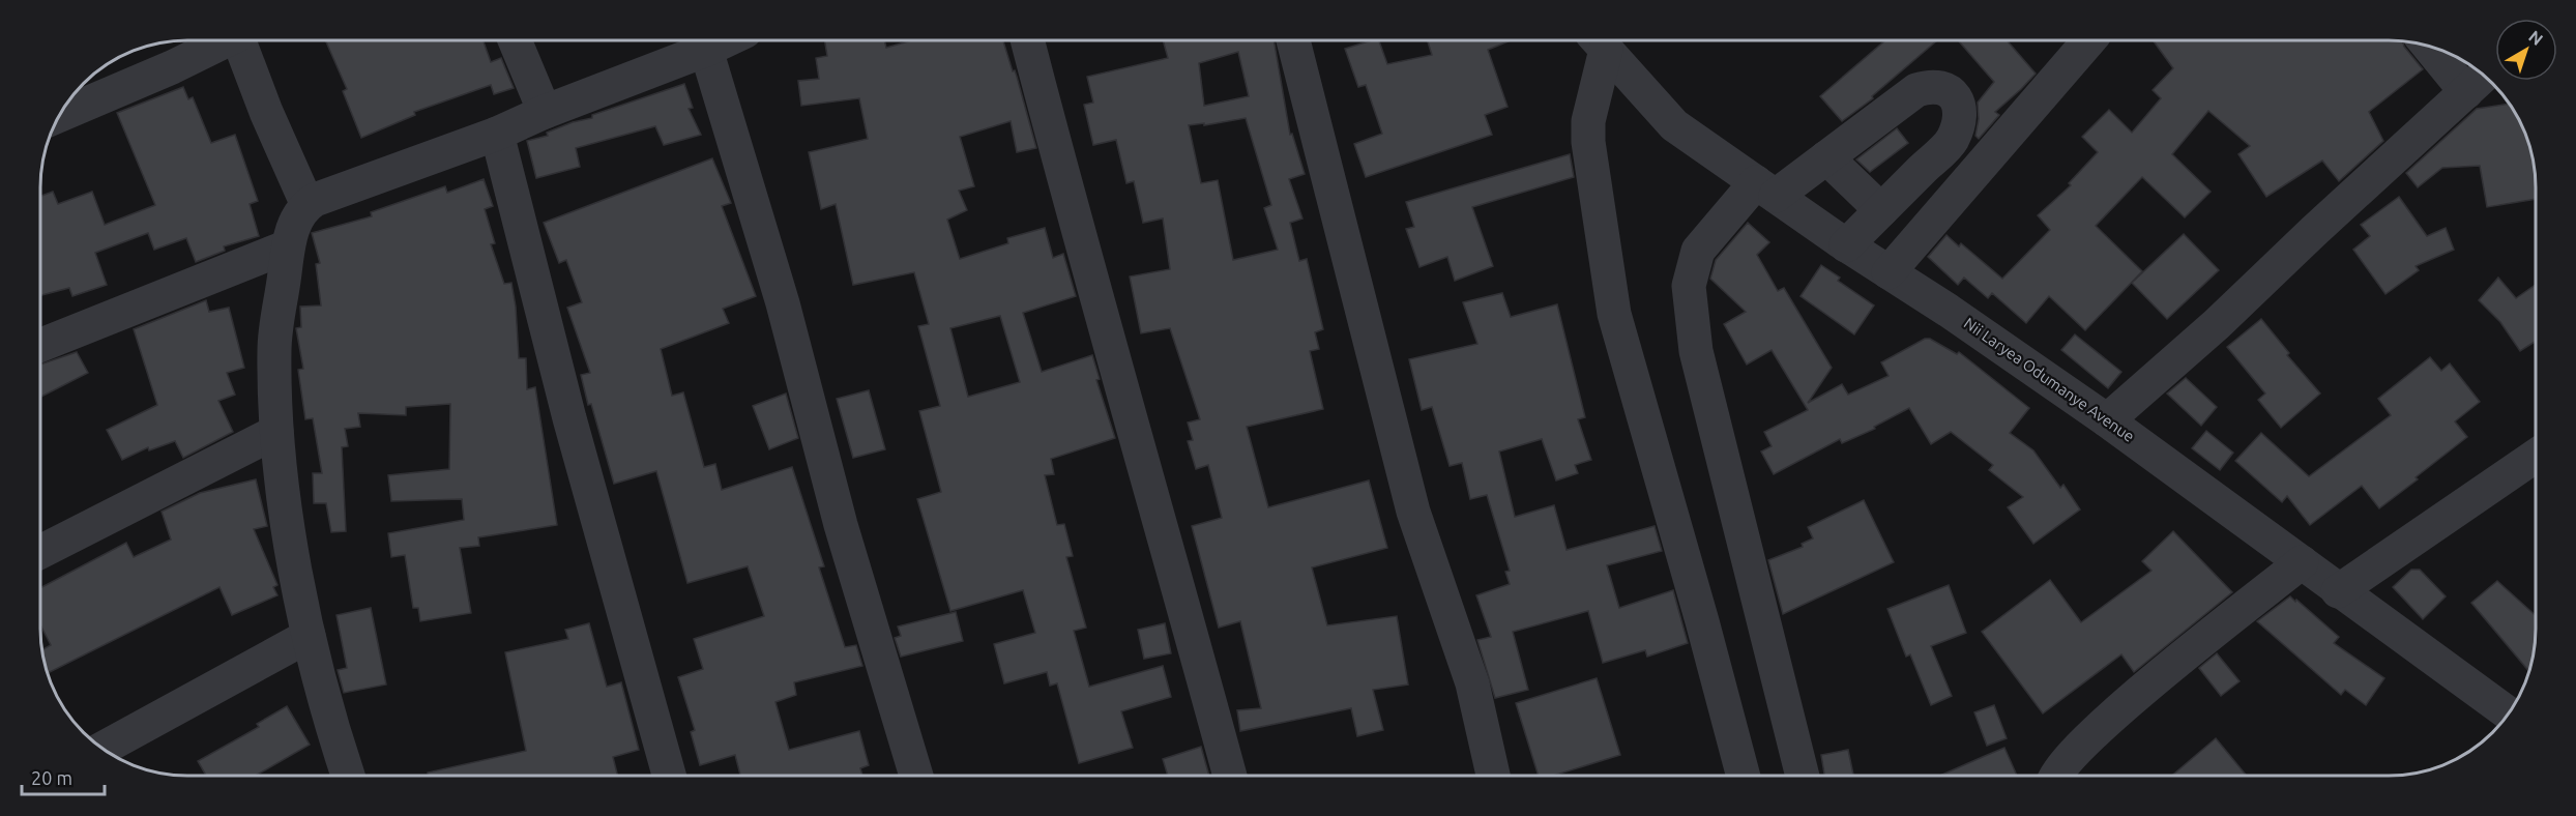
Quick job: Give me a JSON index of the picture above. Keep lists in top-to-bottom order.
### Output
{
  "streets": {
    "street": ["Nii Laryea Odumanye Avenue"]
  },
  "scale_bar": "20 m",
  "north": "top right"
}
